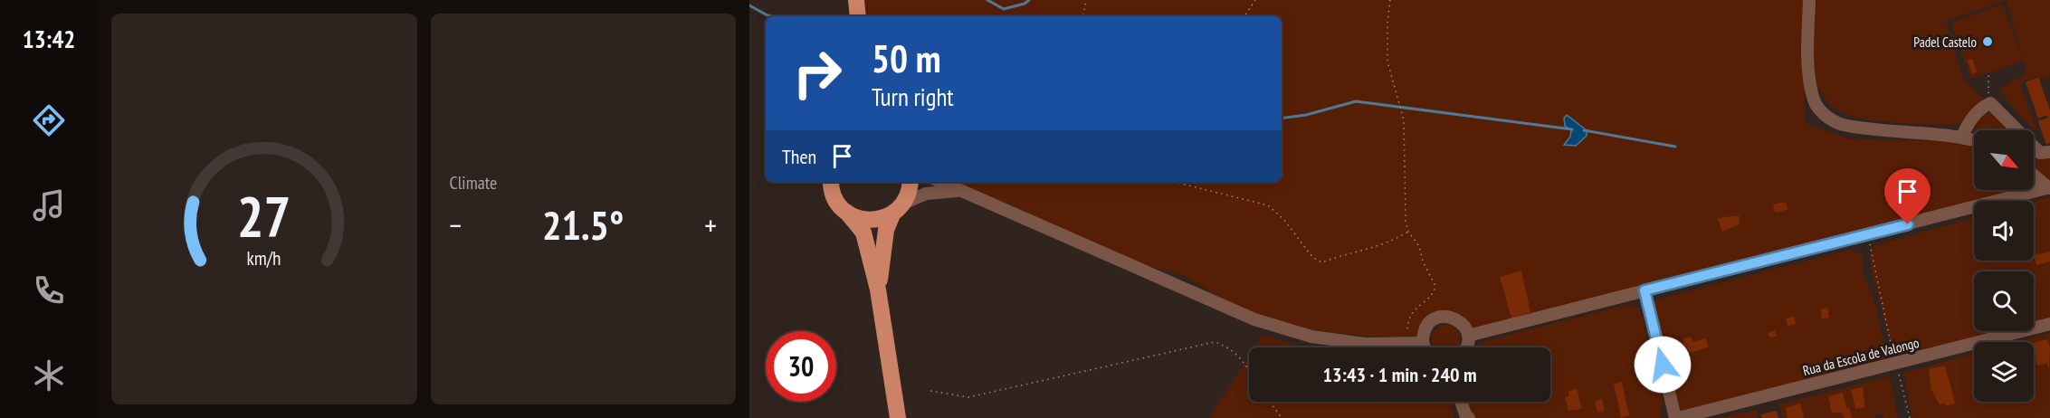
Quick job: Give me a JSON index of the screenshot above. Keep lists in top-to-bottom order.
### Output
{
  "streets": {
    "street": ["Rua da Escola de Valongo"]
  },
  "places": ["Padel Castelo"],
  "north": "bottom right",
  "page": {
    "tabs": "13:42",
    "tile": "Climate",
    "turn": ["50 m", "Turn right"],
    "then": "Then",
    "heat": ["−", "21.5°", "+"],
    "limit": "30",
    "trip": "13:43 · 1 min · 240 m",
    "gauge": ["27", "km/h"]
  }
}
